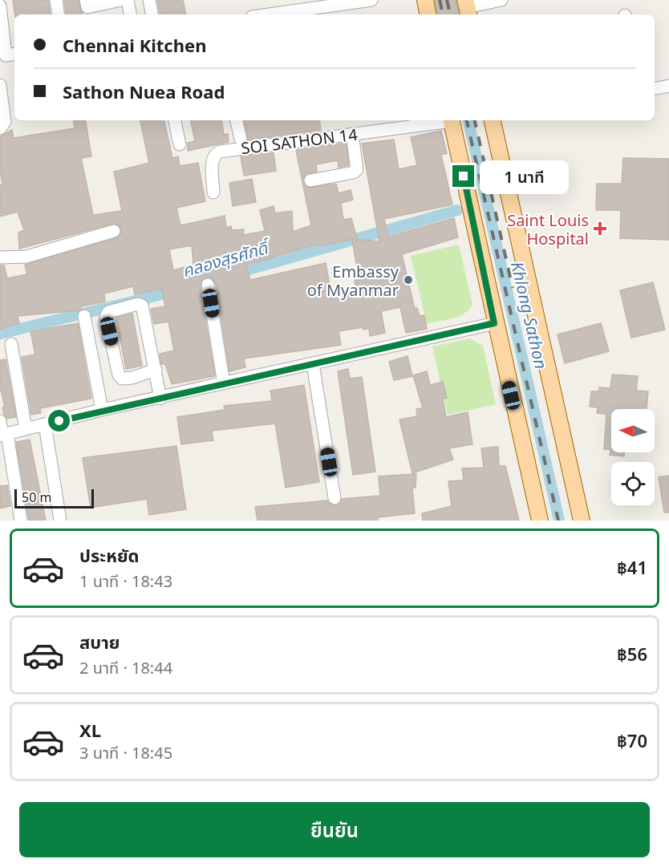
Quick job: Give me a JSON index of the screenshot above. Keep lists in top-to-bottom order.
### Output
{
  "streets": {
    "street": ["SOI SATHON 14"]
  },
  "water": ["คลองสุรศักดิ์", "Khlong Sathon"],
  "places": {
    "health": ["Saint Louis Hospital"],
    "other": ["Embassy of Myanmar"]
  },
  "scale_bar": "50 m",
  "north": "left",
  "page": {
    "banner": ["Chennai Kitchen", "Sathon Nuea Road"],
    "bubble": "1 นาที",
    "scale": "50 m",
    "list": [
      {
        "name": "ประหยัด",
        "note": "1 นาที · 18:43",
        "value": "฿41"
      },
      {
        "name": "สบาย",
        "note": "2 นาที · 18:44",
        "value": "฿56"
      },
      {
        "name": "XL",
        "note": "3 นาที · 18:45",
        "value": "฿70"
      }
    ],
    "buttons": "ยืนยัน"
  }
}
